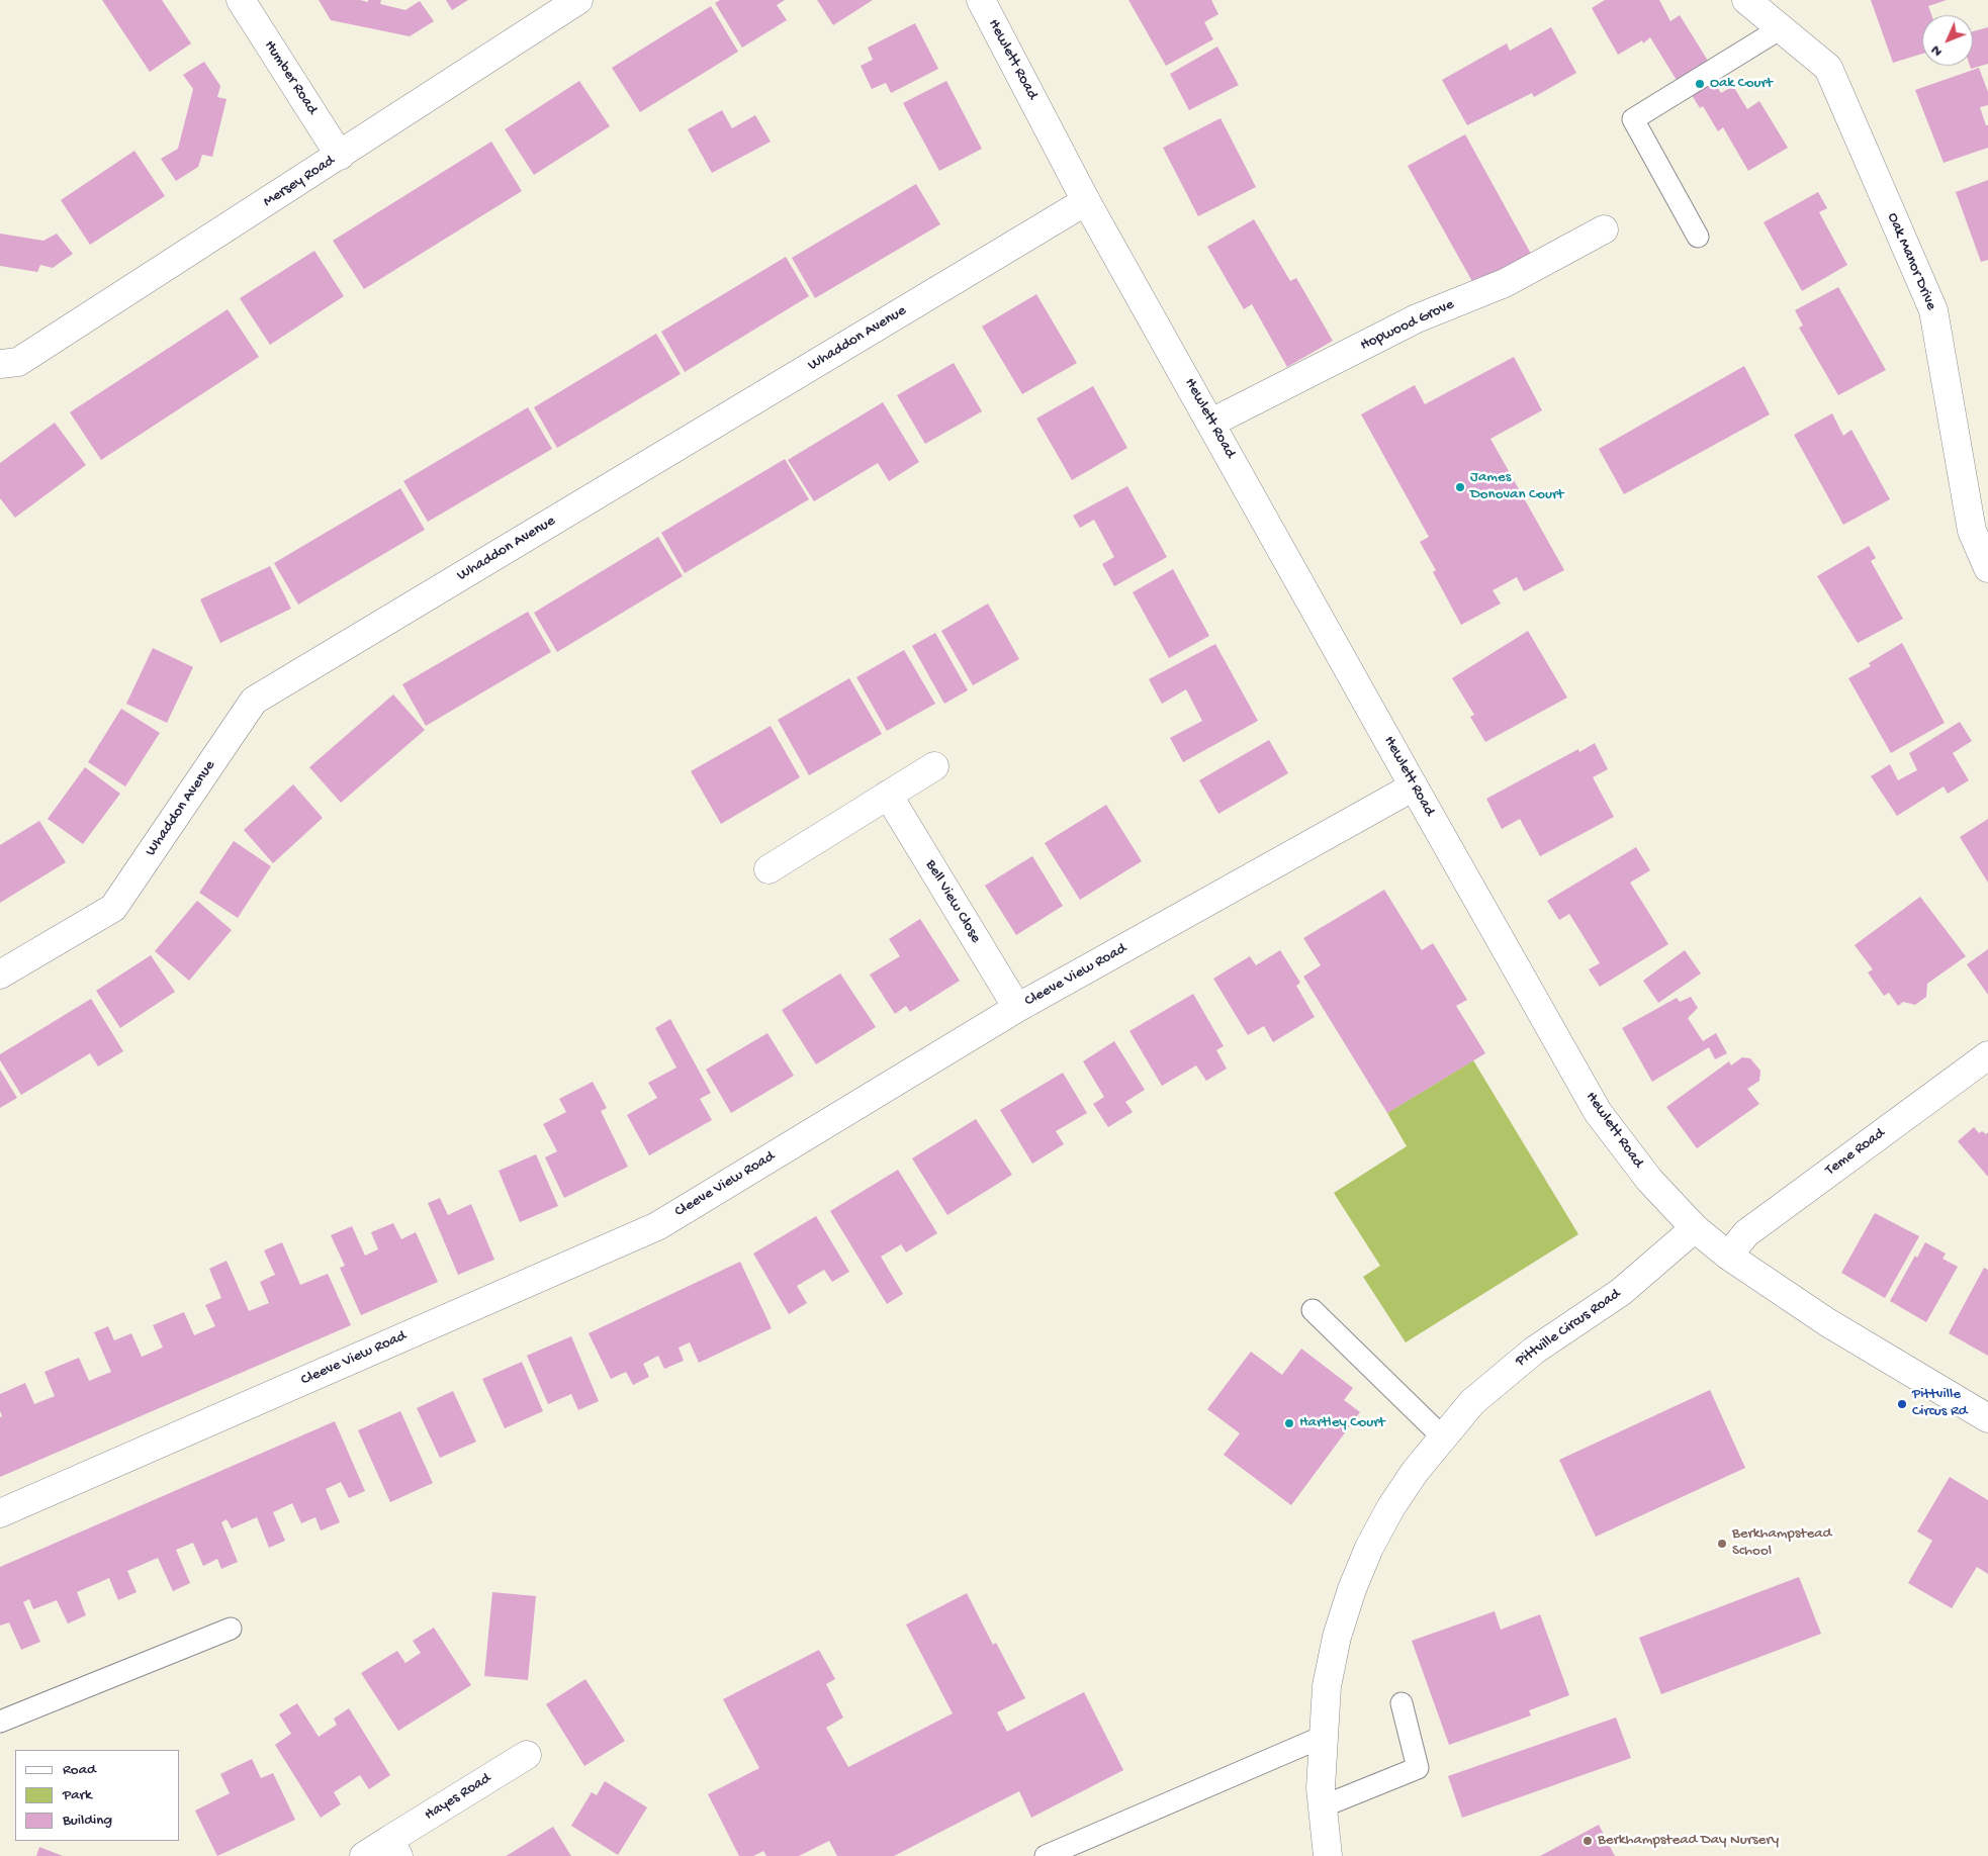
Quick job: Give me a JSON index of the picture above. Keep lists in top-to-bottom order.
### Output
{
  "streets": {
    "street": [
      "Hewlett Road",
      "Humber Road",
      "Mersey Road",
      "Oak Manor Drive",
      "Hopwood Grove",
      "Whaddon Avenue",
      "Bell View Close",
      "Cleeve View Road",
      "Teme Road",
      "Pittville Circus Road",
      "Hayes Road"
    ]
  },
  "crossings": [
    ["Hewlett Road", "Hopwood Grove"],
    ["Hewlett Road", "Whaddon Avenue"],
    ["Hewlett Road", "Cleeve View Road"],
    ["Hewlett Road", "Teme Road"],
    ["Hewlett Road", "Pittville Circus Road"],
    ["Humber Road", "Mersey Road"],
    ["Bell View Close", "Cleeve View Road"]
  ],
  "places": [
    "Oak Court",
    "James Donovan Court",
    "Pittville Circus Rd",
    "Hartley Court",
    "Berkhampstead School",
    "Berkhampstead Day Nursery"
  ],
  "legend": ["Road", "Park", "Building"],
  "north": "bottom left"
}
